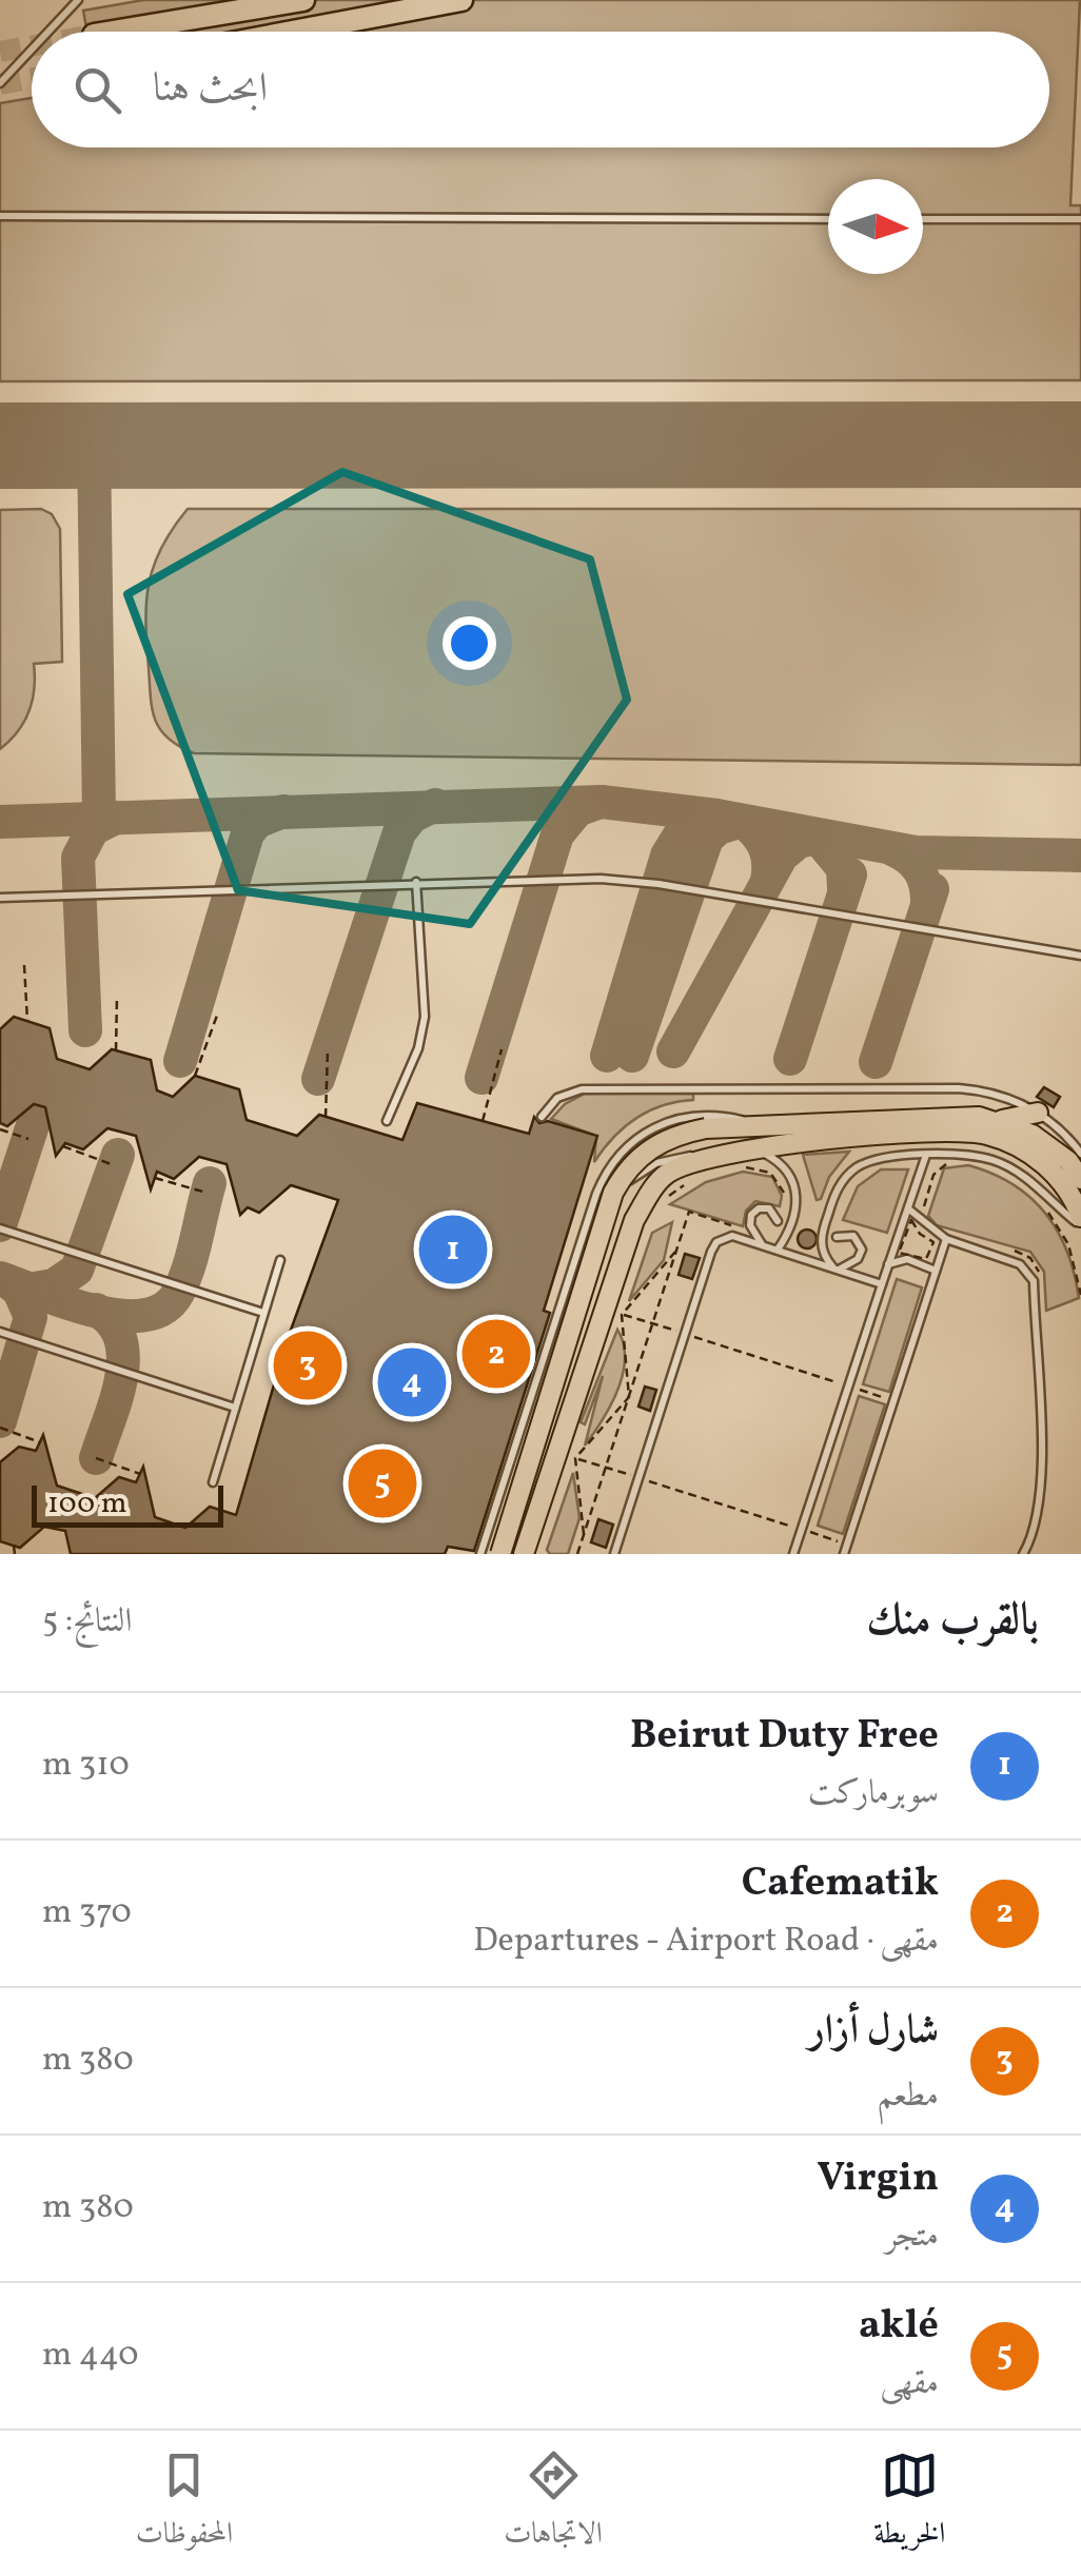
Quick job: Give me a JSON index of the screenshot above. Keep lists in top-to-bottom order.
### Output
{
  "scale_bar": "100 m",
  "north": "right",
  "page": {
    "search": "ابحث هنا",
    "pins": [
      "1",
      "2",
      "3",
      "4",
      "5"
    ],
    "scale": "100 m",
    "heading": ["بالقرب منك", "النتائج: 5"],
    "list": [
      {
        "mark": "1",
        "name": "Beirut Duty Free",
        "note": "سوبرماركت",
        "value": "310 m"
      },
      {
        "mark": "2",
        "name": "Cafematik",
        "note": "مقهى · Departures - Airport Road",
        "value": "370 m"
      },
      {
        "mark": "3",
        "name": "شارل أزار",
        "note": "مطعم",
        "value": "380 m"
      },
      {
        "mark": "4",
        "name": "Virgin",
        "note": "متجر",
        "value": "380 m"
      },
      {
        "mark": "5",
        "name": "aklé",
        "note": "مقهى",
        "value": "440 m"
      }
    ],
    "nav": ["الخريطة", "الاتجاهات", "المحفوظات"]
  }
}
